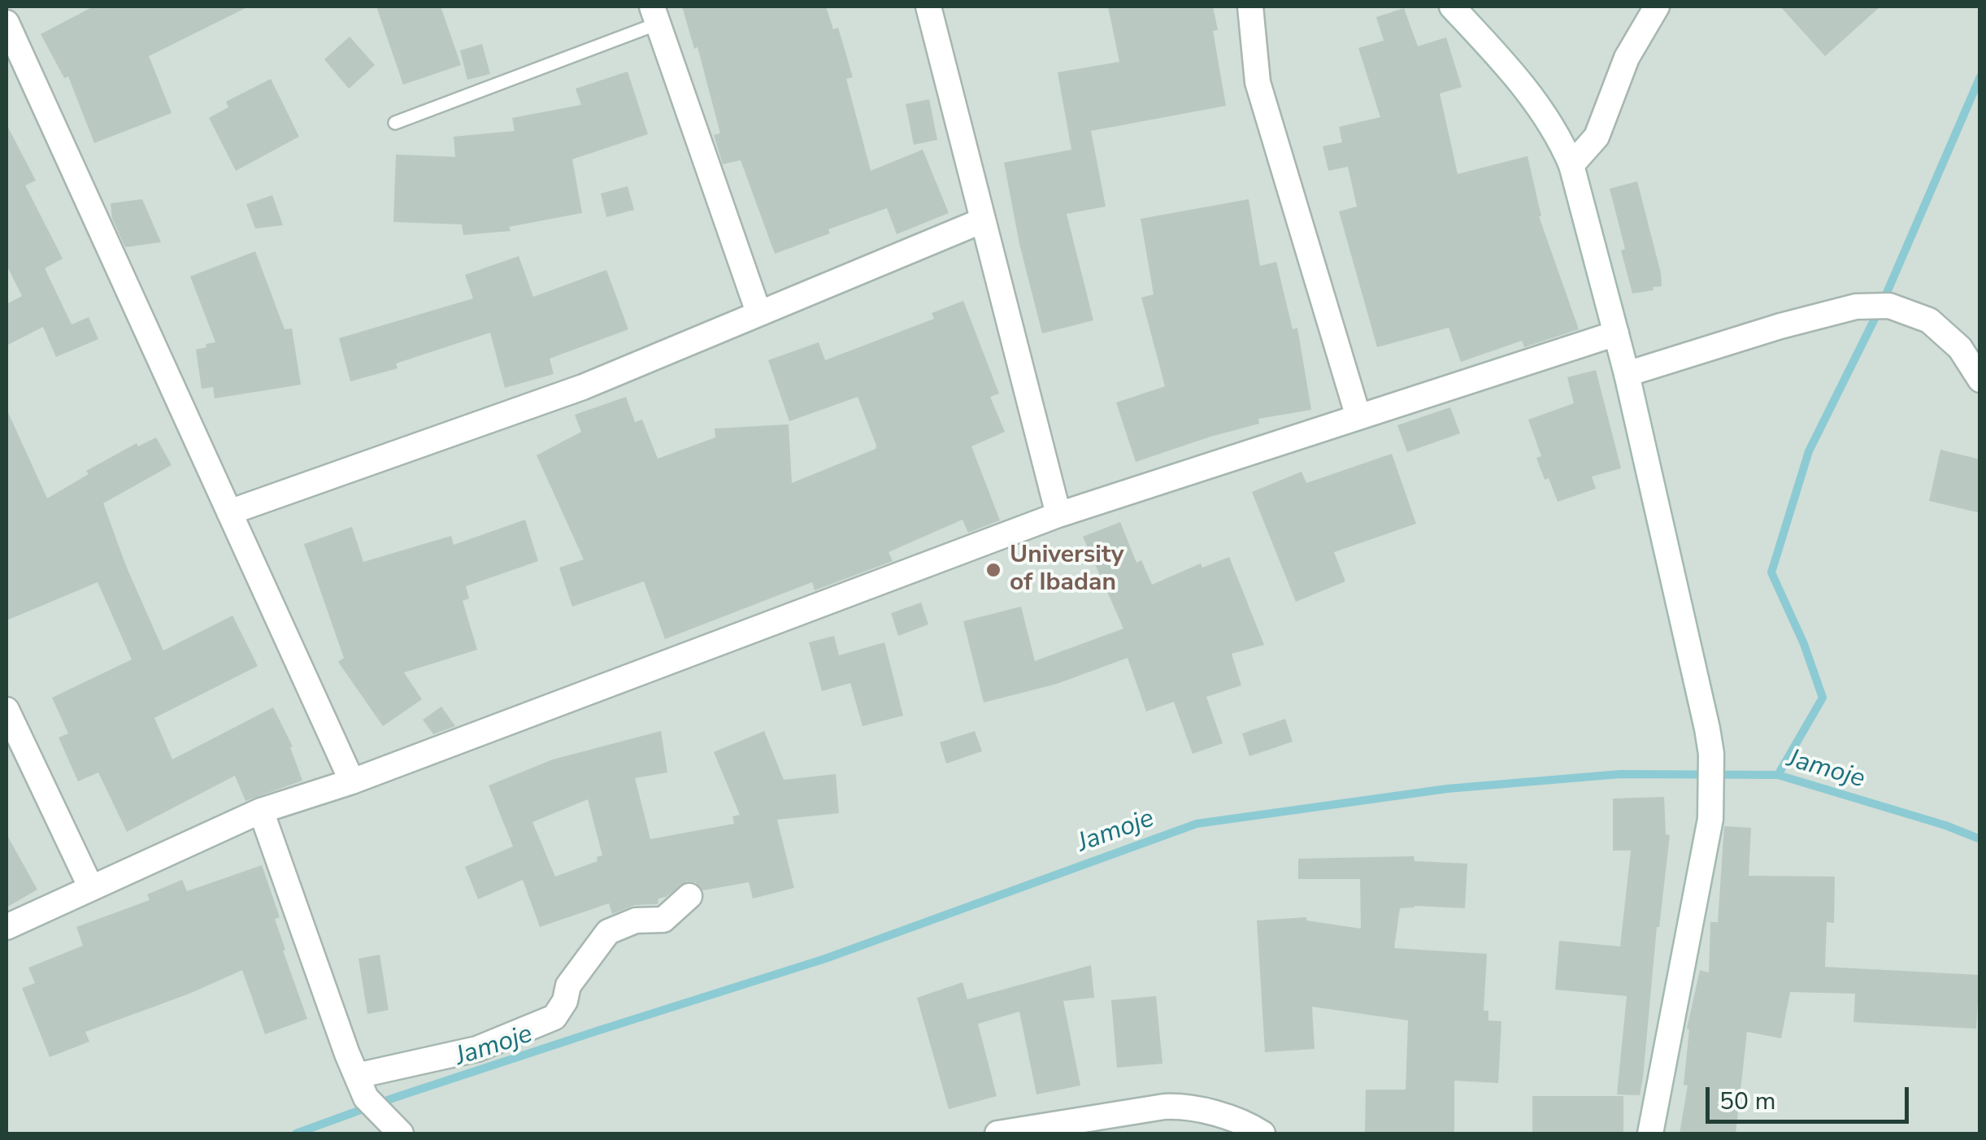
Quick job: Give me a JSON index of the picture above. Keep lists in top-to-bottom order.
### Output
{
  "water": ["Jamoje"],
  "places": ["University of Ibadan"],
  "scale_bar": "50 m"
}
